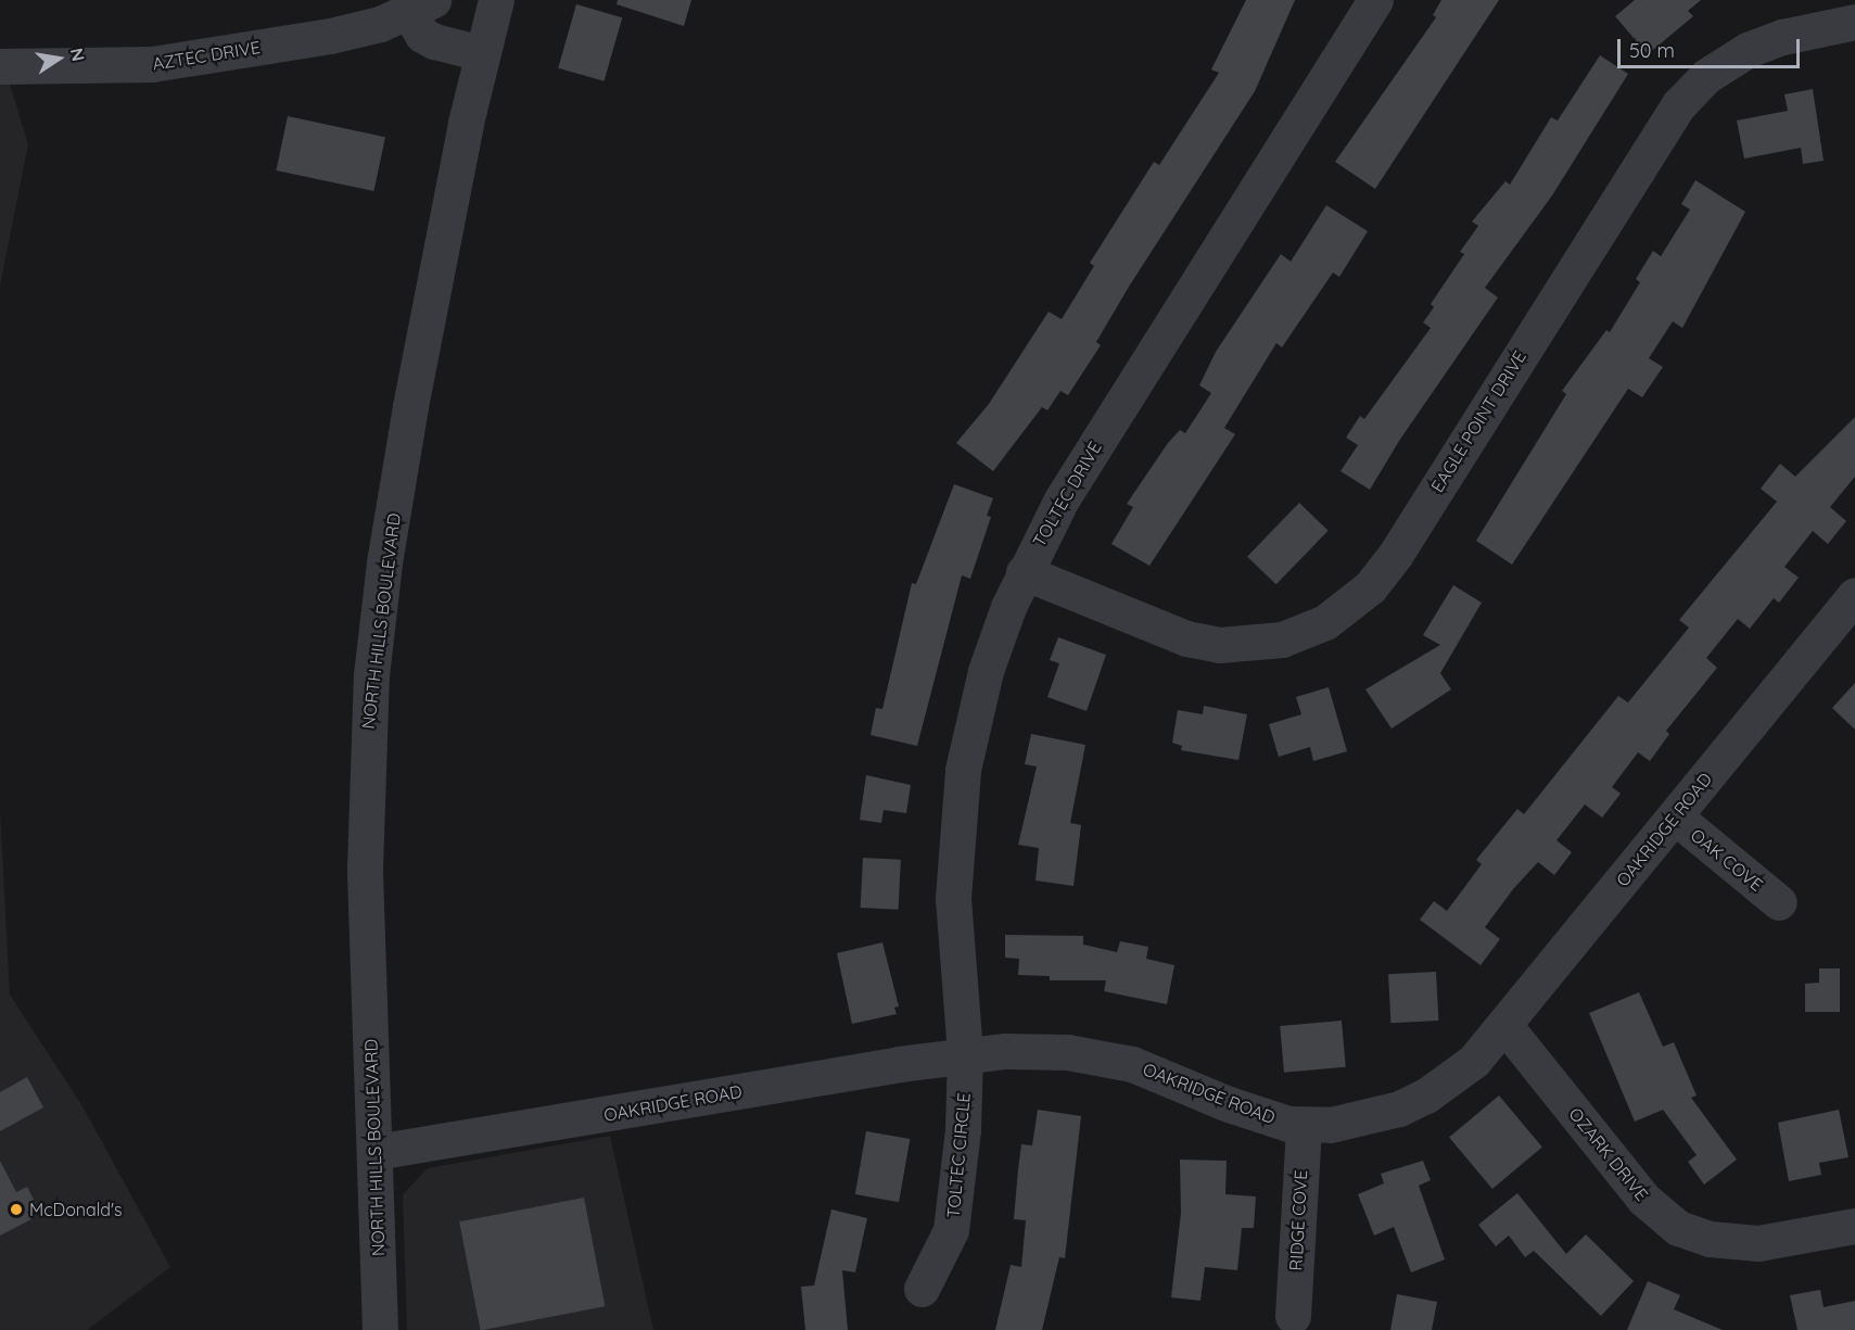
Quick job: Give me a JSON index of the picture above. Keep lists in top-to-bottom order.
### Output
{
  "streets": {
    "street": [
      "AZTEC DRIVE",
      "EAGLE POINT DRIVE",
      "TOLTEC DRIVE",
      "NORTH HILLS BOULEVARD",
      "OAKRIDGE ROAD",
      "OAK COVE",
      "OZARK DRIVE",
      "TOLTEC CIRCLE",
      "RIDGE COVE"
    ]
  },
  "crossings": [
    ["AZTEC DRIVE", "NORTH HILLS BOULEVARD"],
    ["EAGLE POINT DRIVE", "TOLTEC DRIVE"],
    ["TOLTEC DRIVE", "OAKRIDGE ROAD"],
    ["TOLTEC DRIVE", "TOLTEC CIRCLE"],
    ["NORTH HILLS BOULEVARD", "OAKRIDGE ROAD"],
    ["OAKRIDGE ROAD", "OAK COVE"],
    ["OAKRIDGE ROAD", "OZARK DRIVE"],
    ["OAKRIDGE ROAD", "TOLTEC CIRCLE"],
    ["OAKRIDGE ROAD", "RIDGE COVE"]
  ],
  "places": ["McDonald's"],
  "scale_bar": "50 m",
  "north": "right"
}
